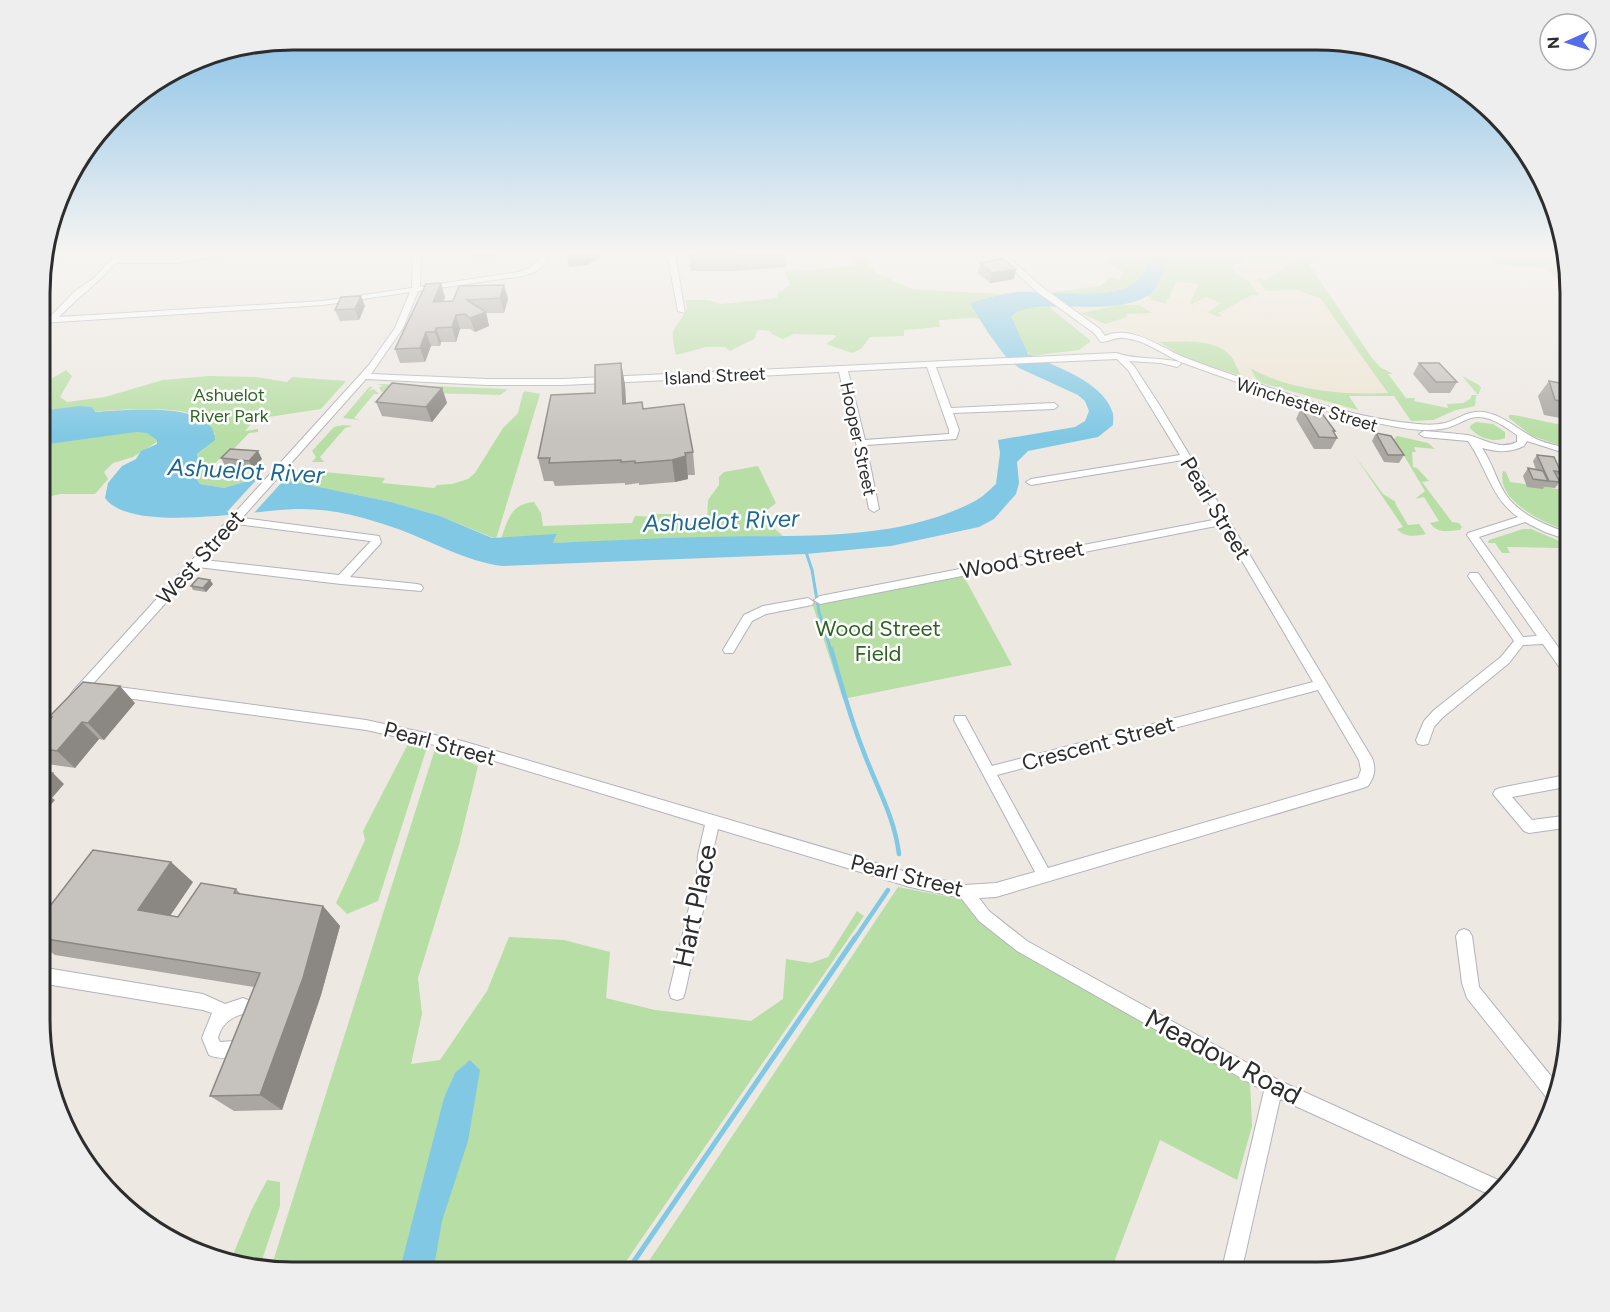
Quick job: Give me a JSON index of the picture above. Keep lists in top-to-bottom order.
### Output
{
  "streets": {
    "street": [
      "Island Street",
      "Winchester Street",
      "Hooper Street",
      "Pearl Street",
      "West Street",
      "Wood Street",
      "Crescent Street",
      "Hart Place",
      "Meadow Road"
    ]
  },
  "crossings": [
    ["Island Street", "Winchester Street"],
    ["Island Street", "Hooper Street"],
    ["Island Street", "Pearl Street"],
    ["Island Street", "West Street"],
    ["Winchester Street", "Pearl Street"],
    ["Pearl Street", "West Street"],
    ["Pearl Street", "Wood Street"],
    ["Pearl Street", "Crescent Street"],
    ["Pearl Street", "Hart Place"],
    ["Pearl Street", "Meadow Road"]
  ],
  "water": ["Ashuelot River"],
  "parks": ["Ashuelot River Park", "Wood Street Field"],
  "north": "left"
}
